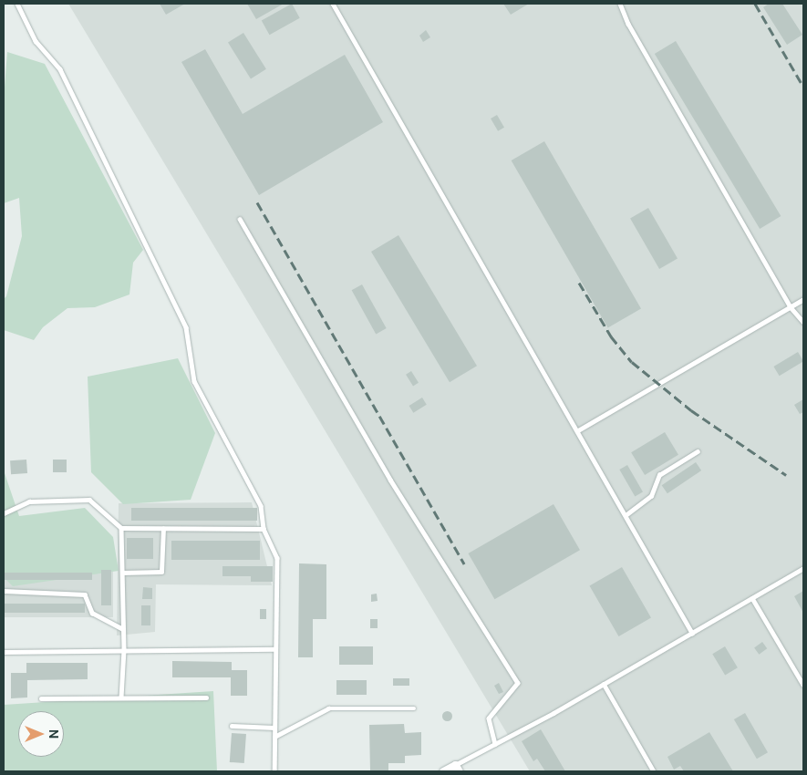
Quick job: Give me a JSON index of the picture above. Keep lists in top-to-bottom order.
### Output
{
  "north": "right"
}
